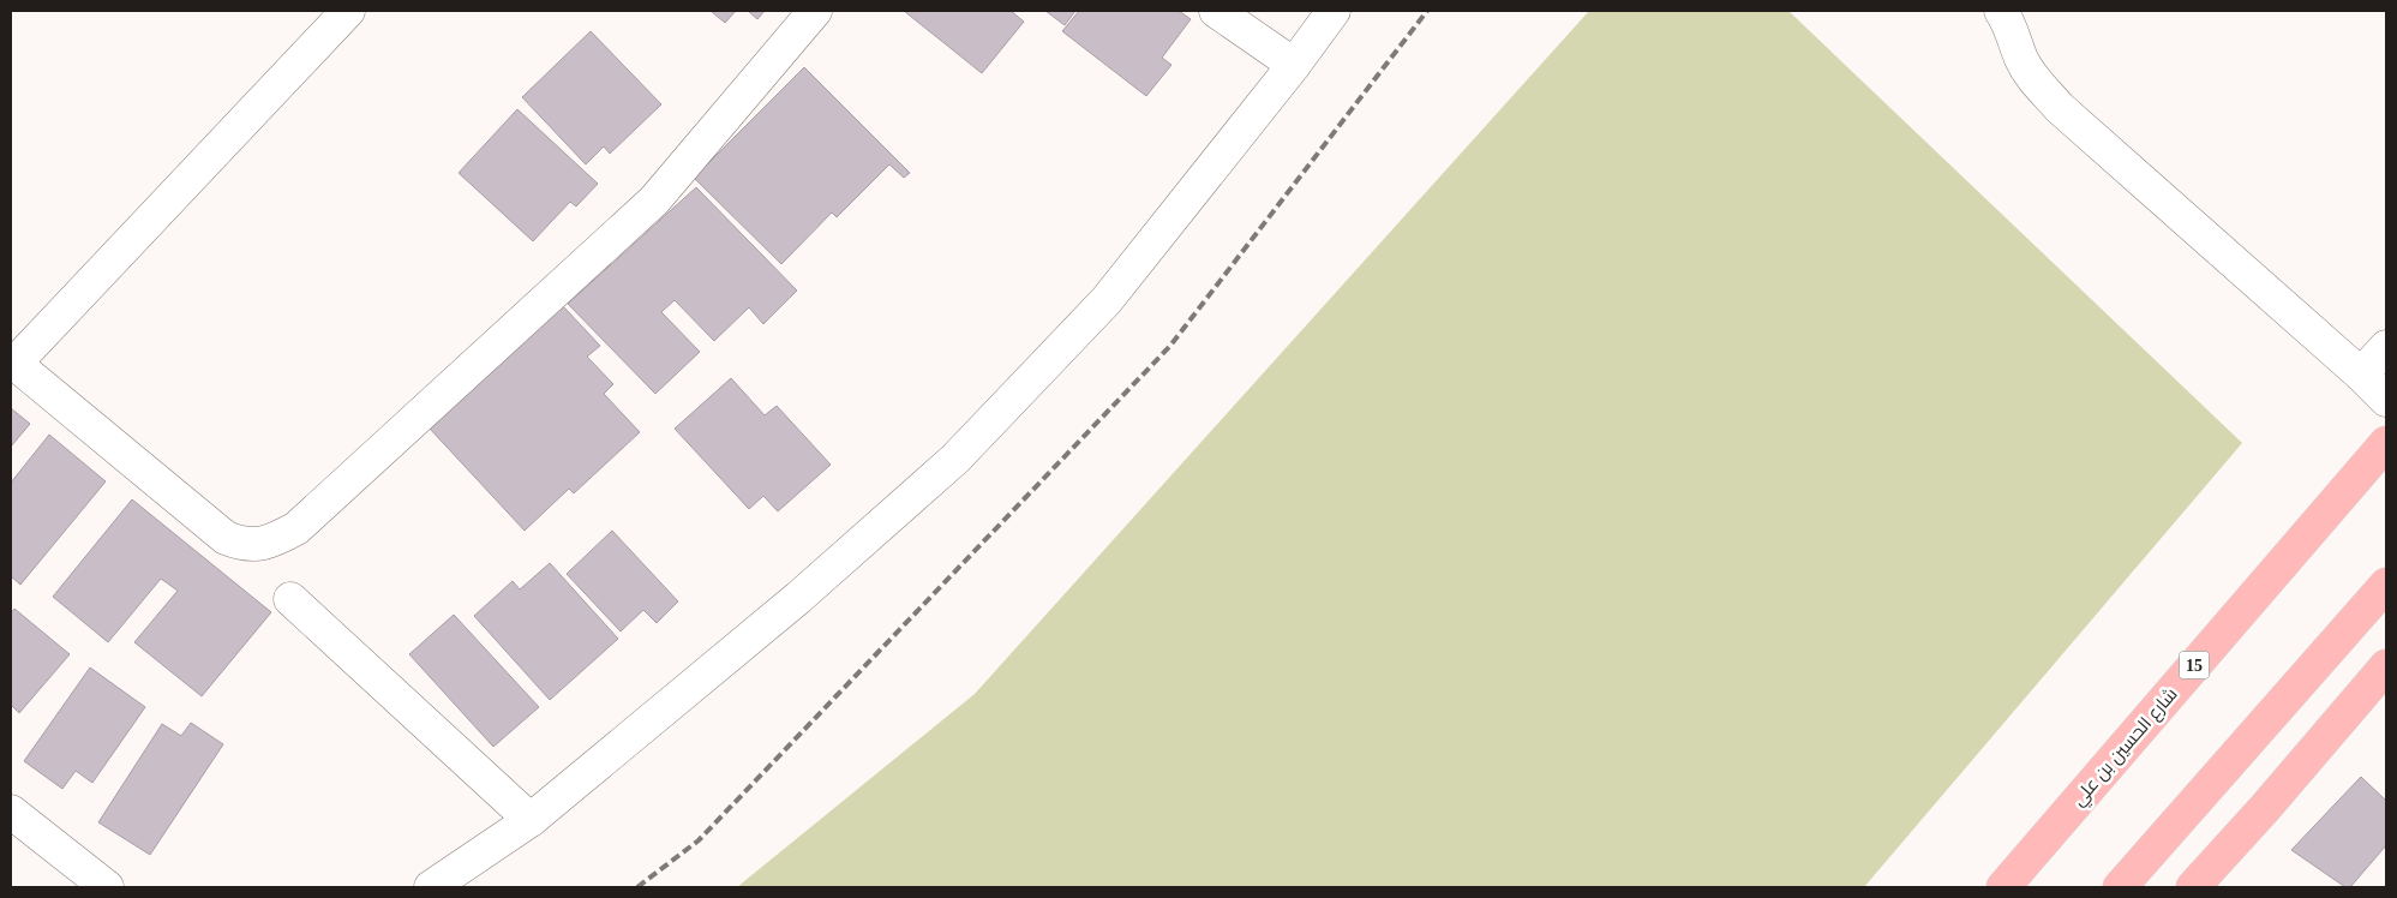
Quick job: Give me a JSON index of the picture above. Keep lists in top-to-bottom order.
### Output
{
  "streets": {
    "highway": ["15", "شارع الحسين بن علي"]
  }
}
